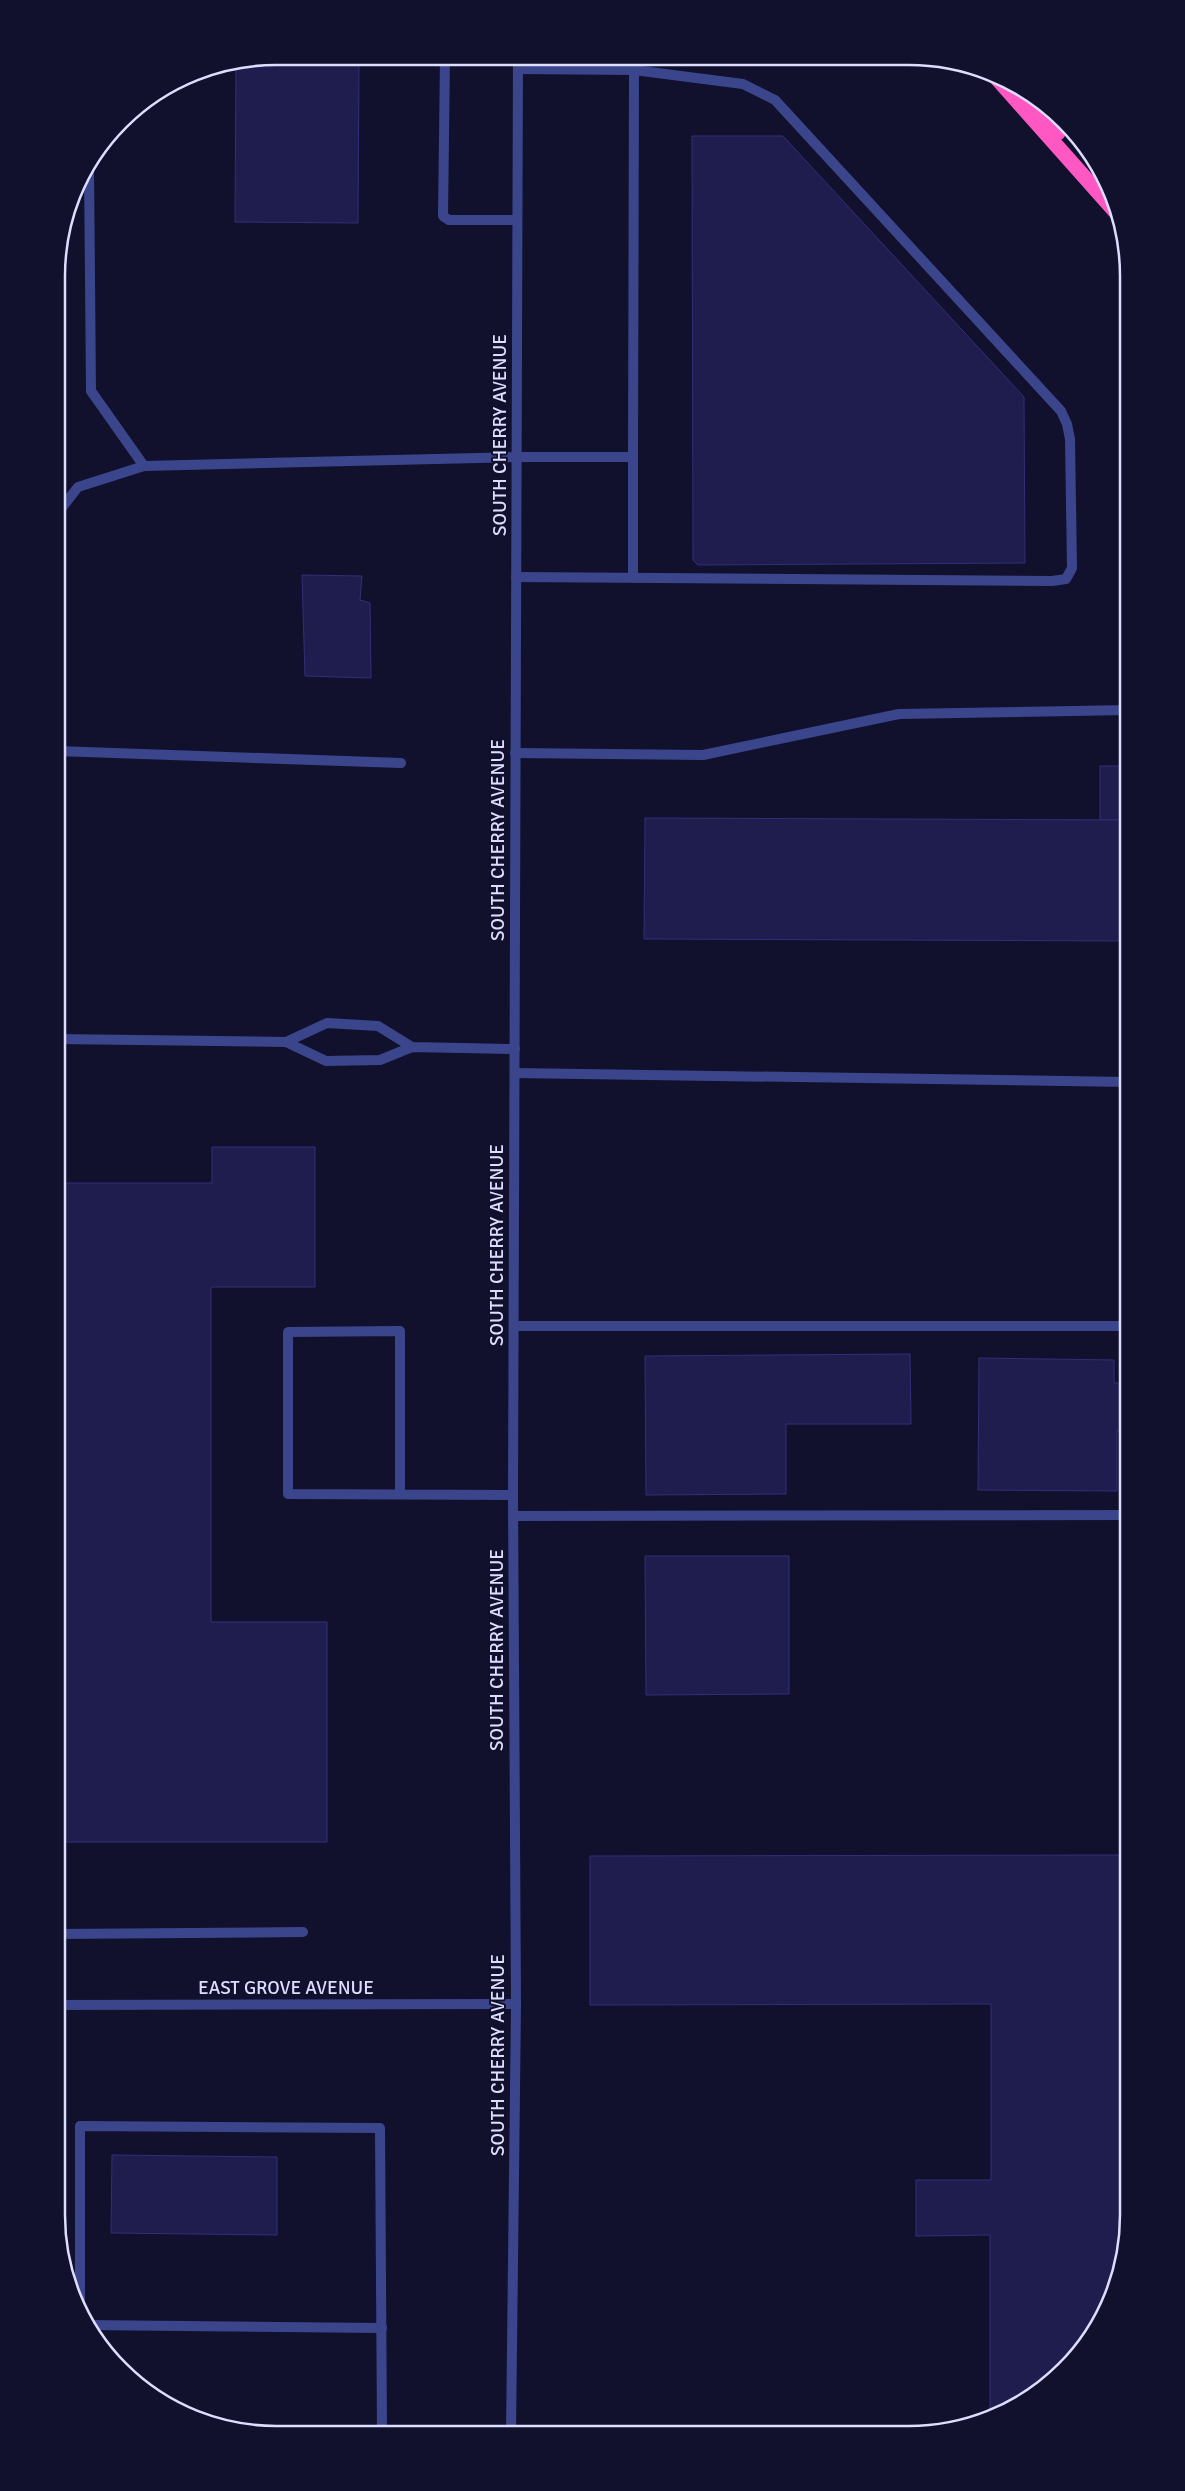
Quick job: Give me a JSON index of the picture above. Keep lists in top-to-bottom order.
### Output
{
  "streets": {
    "street": ["SOUTH CHERRY AVENUE", "EAST GROVE AVENUE"]
  },
  "crossings": [
    ["SOUTH CHERRY AVENUE", "EAST GROVE AVENUE"]
  ]
}
